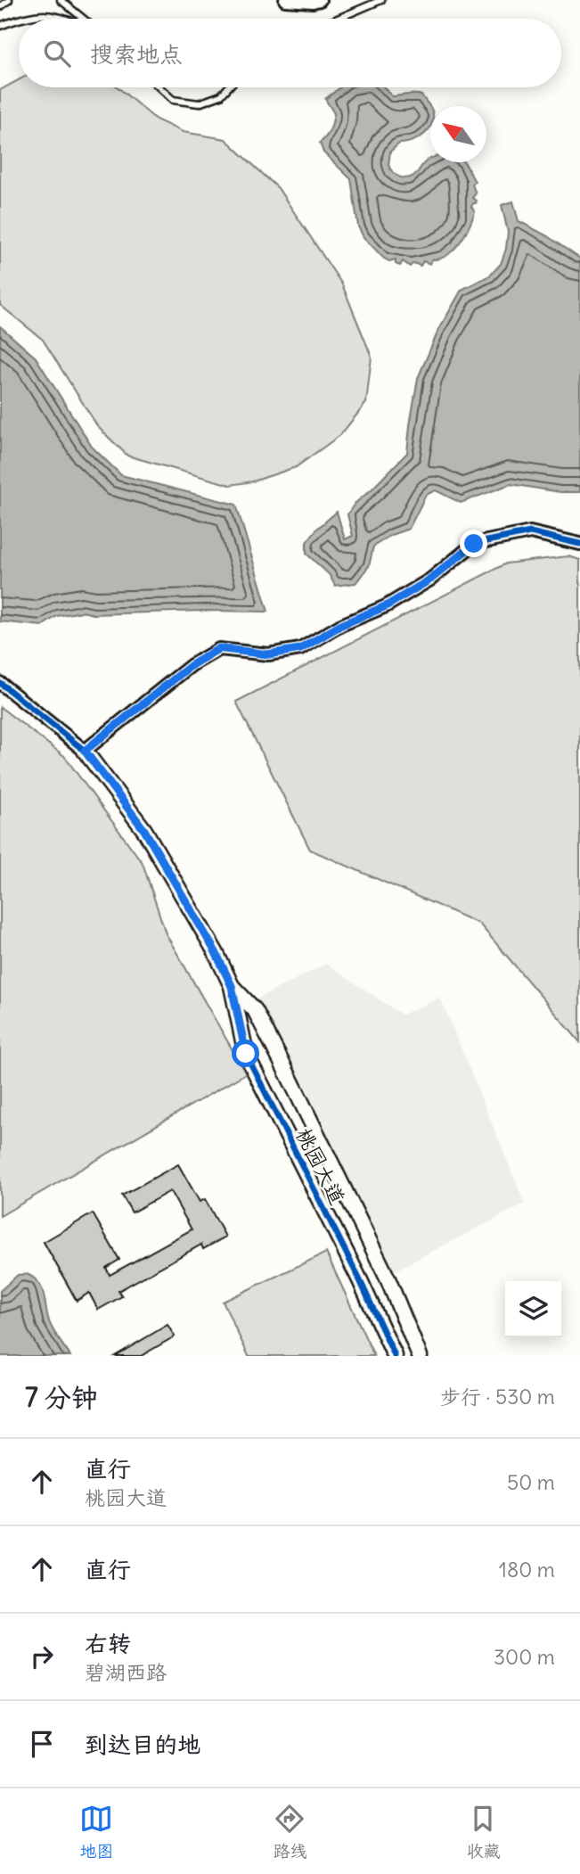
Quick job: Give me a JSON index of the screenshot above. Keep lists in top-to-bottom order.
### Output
{
  "streets": {
    "street": ["桃园大道"]
  },
  "north": "top left",
  "page": {
    "search": "搜索地点",
    "heading": ["7 分钟", "步行 · 530 m"],
    "list": [
      ["直行", "桃园大道", "50 m"],
      ["直行", "180 m"],
      ["右转", "碧湖西路", "300 m"],
      "到达目的地"
    ],
    "nav": ["地图", "路线", "收藏"]
  }
}
